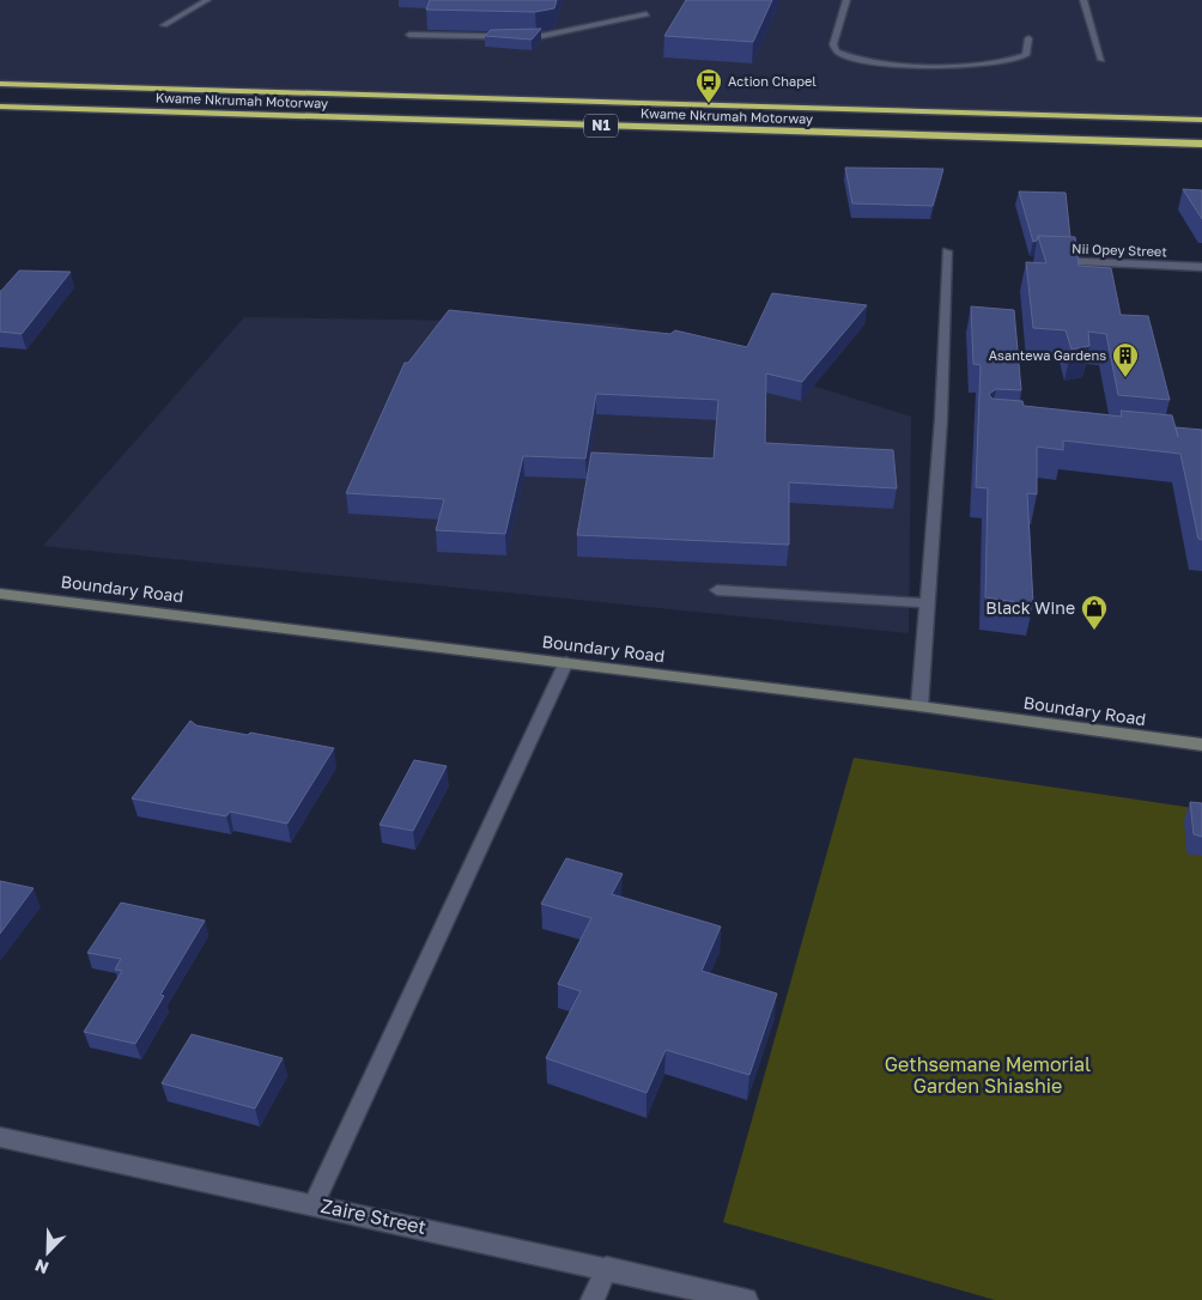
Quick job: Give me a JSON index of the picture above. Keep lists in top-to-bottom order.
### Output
{
  "streets": {
    "highway": ["Kwame Nkrumah Motorway", "N1"],
    "main road": ["Boundary Road"],
    "street": ["Nii Opey Street", "Zaire Street"]
  },
  "parks": ["Gethsemane Memorial Garden Shiashie"],
  "places": {
    "bus stop": ["Action Chapel"],
    "building": ["Asantewa Gardens"],
    "shop": ["Black Wine"]
  },
  "north": "bottom left"
}
